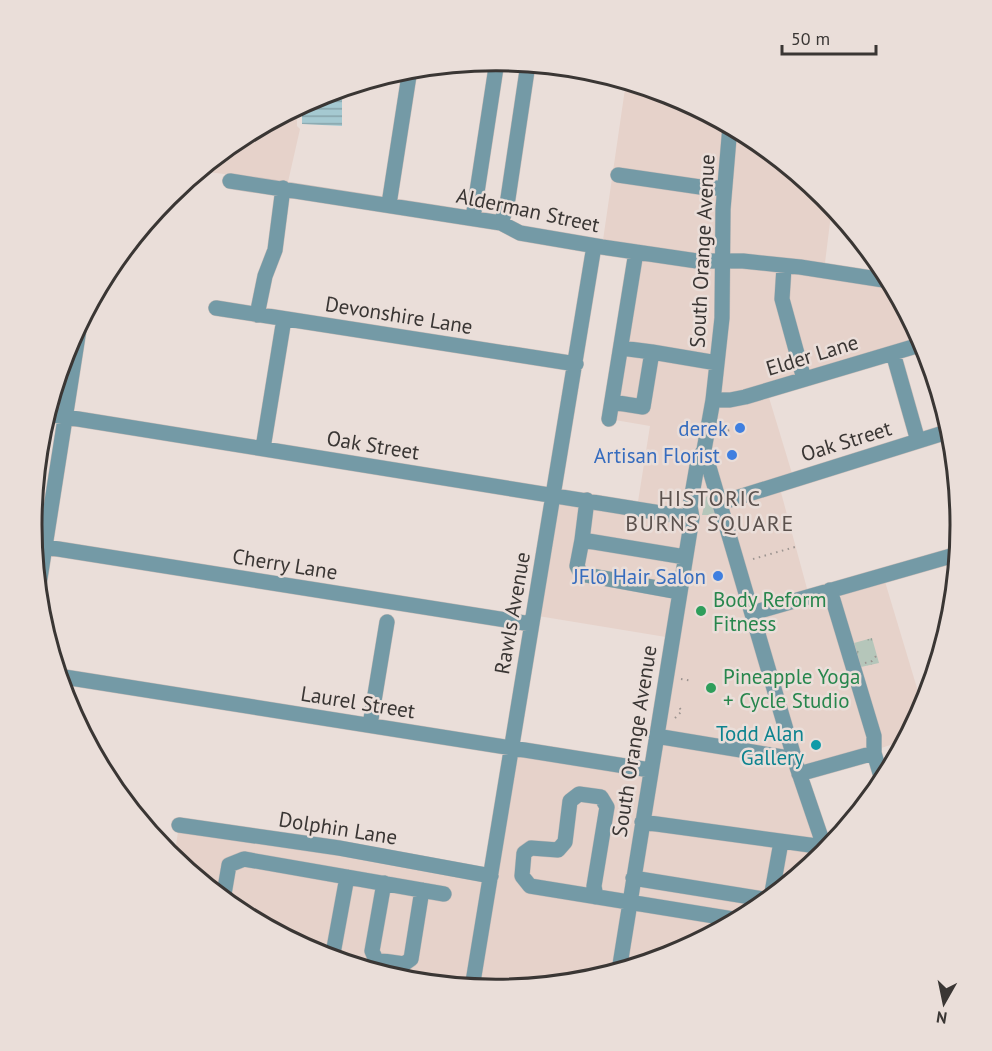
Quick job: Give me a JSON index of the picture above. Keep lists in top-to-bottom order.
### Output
{
  "streets": {
    "street": [
      "Alderman Street",
      "South Orange Avenue",
      "Devonshire Lane",
      "Elder Lane",
      "Oak Street",
      "Cherry Lane",
      "Rawls Avenue",
      "Laurel Street",
      "Dolphin Lane"
    ]
  },
  "crossings": [
    ["Alderman Street", "South Orange Avenue"],
    ["Alderman Street", "Rawls Avenue"],
    ["South Orange Avenue", "Elder Lane"],
    ["South Orange Avenue", "Oak Street"],
    ["South Orange Avenue", "Laurel Street"],
    ["Devonshire Lane", "Rawls Avenue"],
    ["Oak Street", "Rawls Avenue"],
    ["Cherry Lane", "Rawls Avenue"],
    ["Rawls Avenue", "Laurel Street"],
    ["Rawls Avenue", "Dolphin Lane"]
  ],
  "districts": ["HISTORIC BURNS SQUARE"],
  "places": [
    "derek",
    "Artisan Florist",
    "JFlo Hair Salon",
    "Body Reform Fitness",
    "Pineapple Yoga + Cycle Studio",
    "Todd Alan Gallery"
  ],
  "scale_bar": "50 m",
  "north": "bottom"
}
